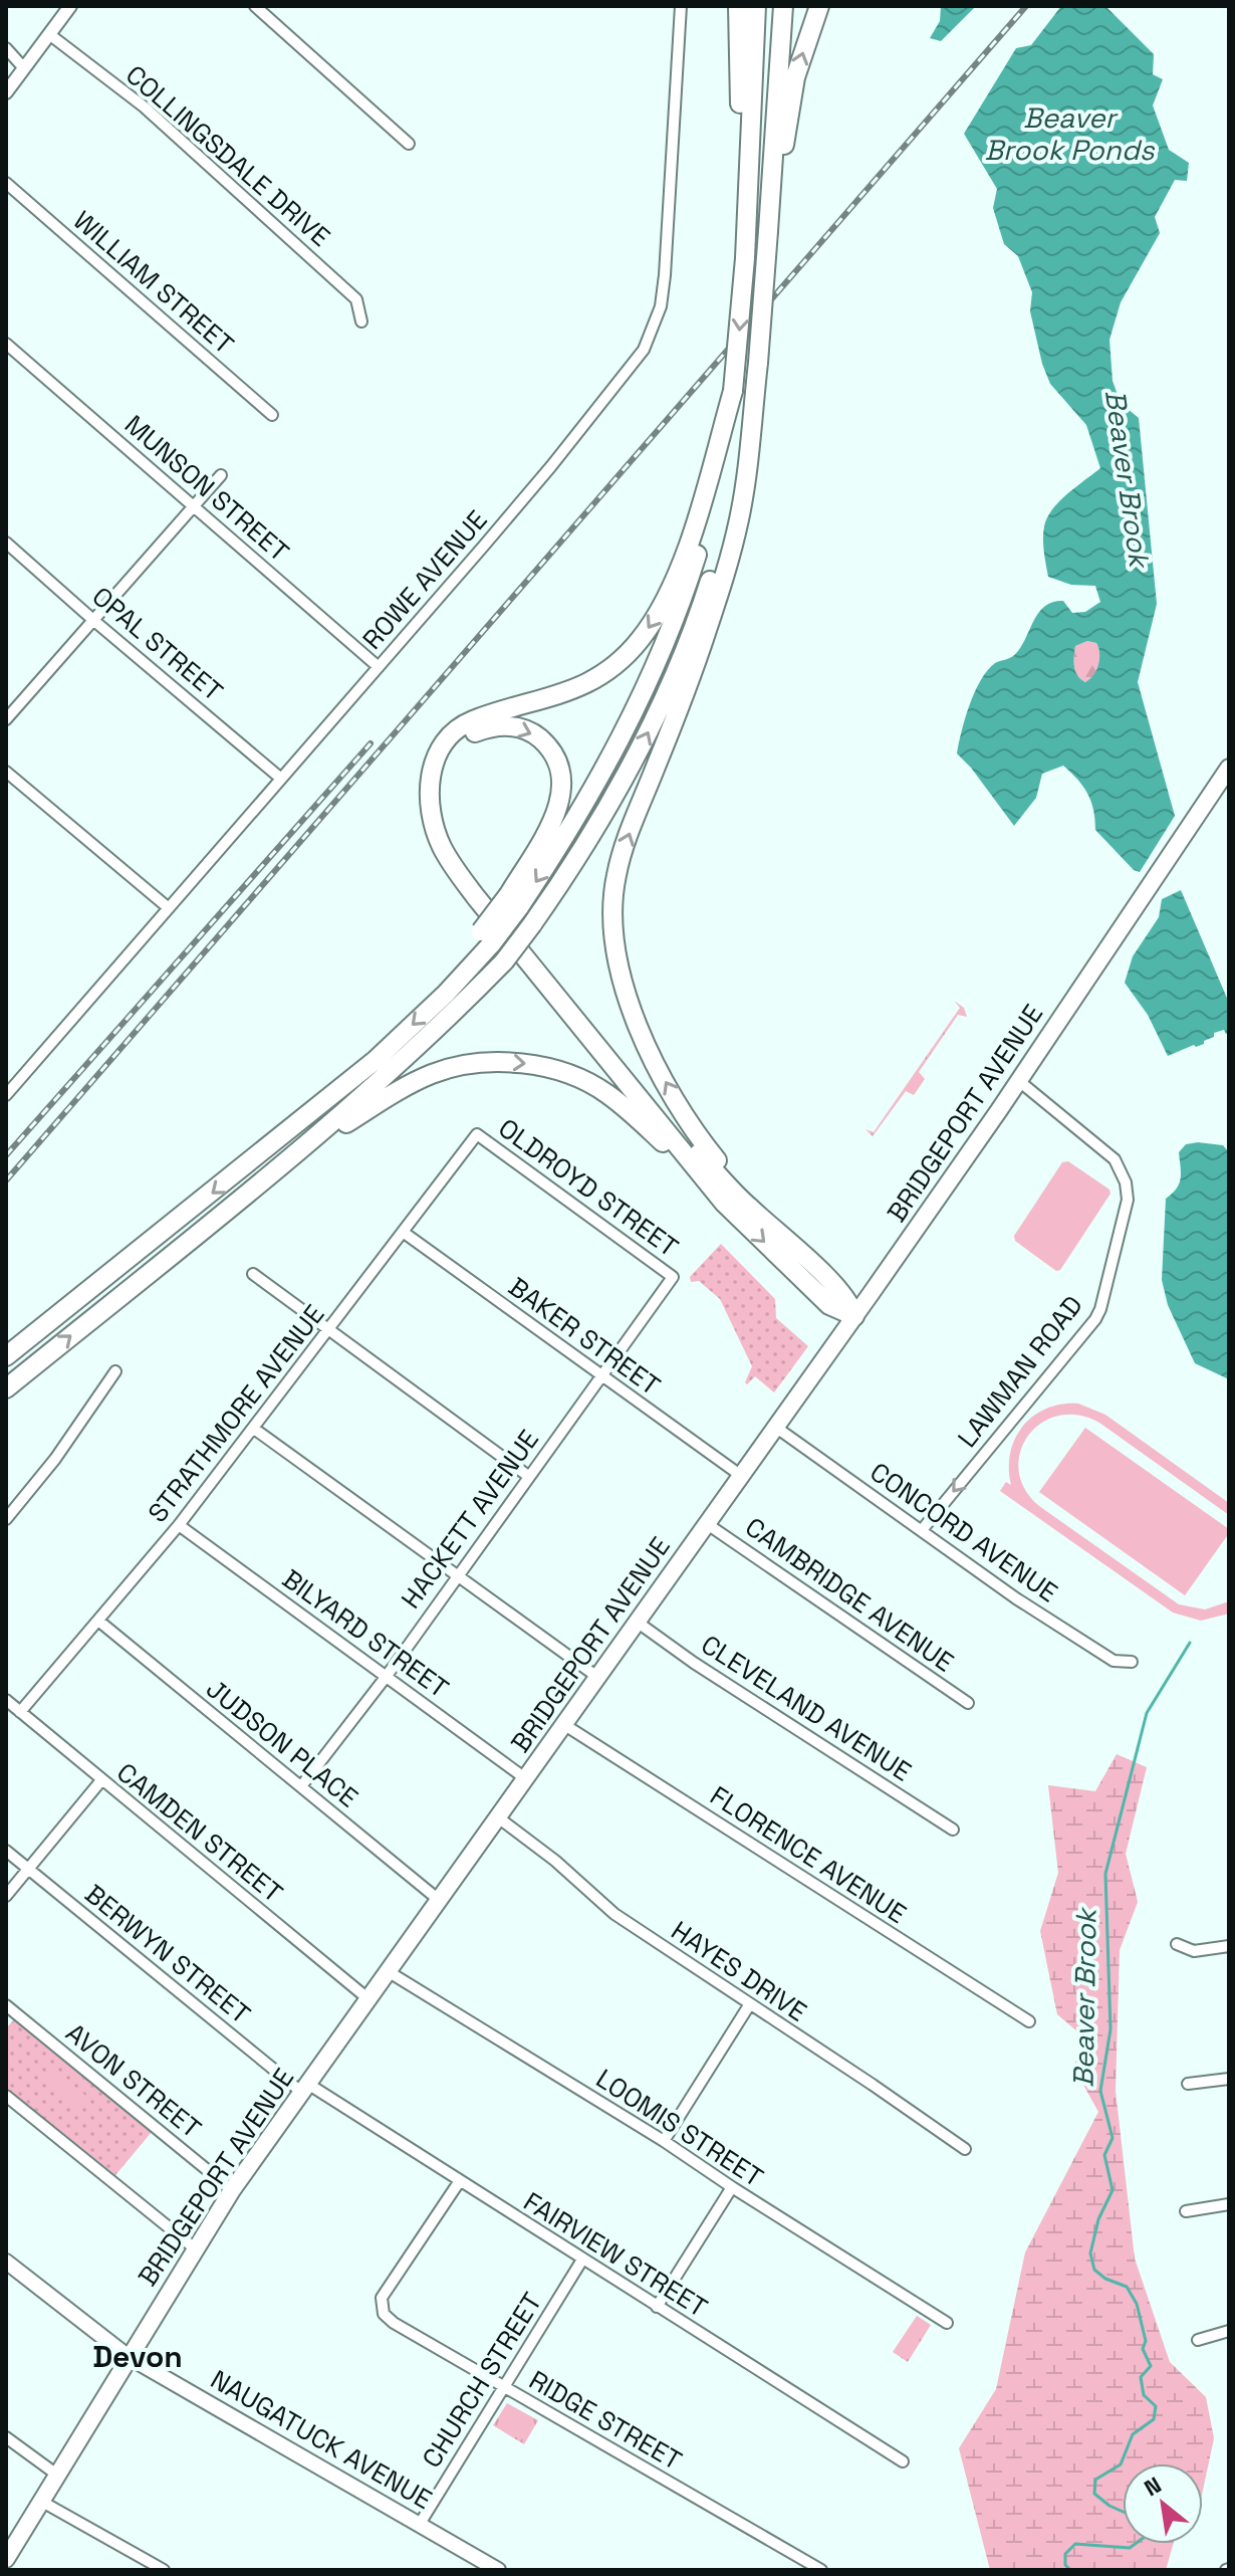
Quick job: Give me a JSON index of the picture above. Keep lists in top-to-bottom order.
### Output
{
  "streets": {
    "main road": ["BRIDGEPORT AVENUE", "NAUGATUCK AVENUE"],
    "street": [
      "COLLINGSDALE DRIVE",
      "WILLIAM STREET",
      "MUNSON STREET",
      "ROWE AVENUE",
      "OPAL STREET",
      "OLDROYD STREET",
      "BAKER STREET",
      "LAWMAN ROAD",
      "STRATHMORE AVENUE",
      "HACKETT AVENUE",
      "CONCORD AVENUE",
      "CAMBRIDGE AVENUE",
      "BILYARD STREET",
      "CLEVELAND AVENUE",
      "JUDSON PLACE",
      "CAMDEN STREET",
      "FLORENCE AVENUE",
      "BERWYN STREET",
      "HAYES DRIVE",
      "AVON STREET",
      "LOOMIS STREET",
      "FAIRVIEW STREET",
      "CHURCH STREET",
      "RIDGE STREET"
    ]
  },
  "crossings": [
    ["MUNSON STREET", "ROWE AVENUE"],
    ["ROWE AVENUE", "OPAL STREET"],
    ["BRIDGEPORT AVENUE", "BAKER STREET"],
    ["BRIDGEPORT AVENUE", "LAWMAN ROAD"],
    ["BRIDGEPORT AVENUE", "CONCORD AVENUE"],
    ["BRIDGEPORT AVENUE", "CAMBRIDGE AVENUE"],
    ["BRIDGEPORT AVENUE", "BILYARD STREET"],
    ["BRIDGEPORT AVENUE", "CLEVELAND AVENUE"],
    ["BRIDGEPORT AVENUE", "JUDSON PLACE"],
    ["BRIDGEPORT AVENUE", "CAMDEN STREET"],
    ["BRIDGEPORT AVENUE", "FLORENCE AVENUE"],
    ["BRIDGEPORT AVENUE", "BERWYN STREET"],
    ["BRIDGEPORT AVENUE", "HAYES DRIVE"],
    ["BRIDGEPORT AVENUE", "AVON STREET"],
    ["BRIDGEPORT AVENUE", "LOOMIS STREET"],
    ["BRIDGEPORT AVENUE", "FAIRVIEW STREET"],
    ["BRIDGEPORT AVENUE", "NAUGATUCK AVENUE"],
    ["OLDROYD STREET", "STRATHMORE AVENUE"],
    ["OLDROYD STREET", "HACKETT AVENUE"],
    ["BAKER STREET", "STRATHMORE AVENUE"],
    ["BAKER STREET", "HACKETT AVENUE"],
    ["LAWMAN ROAD", "CONCORD AVENUE"],
    ["STRATHMORE AVENUE", "BILYARD STREET"],
    ["STRATHMORE AVENUE", "JUDSON PLACE"],
    ["STRATHMORE AVENUE", "CAMDEN STREET"],
    ["HACKETT AVENUE", "BILYARD STREET"],
    ["HACKETT AVENUE", "JUDSON PLACE"],
    ["BERWYN STREET", "FAIRVIEW STREET"],
    ["FAIRVIEW STREET", "CHURCH STREET"],
    ["FAIRVIEW STREET", "RIDGE STREET"],
    ["CHURCH STREET", "RIDGE STREET"],
    ["CHURCH STREET", "NAUGATUCK AVENUE"]
  ],
  "one_way": ["LAWMAN ROAD"],
  "districts": ["Devon"],
  "water": ["Beaver Brook Ponds", "Beaver Brook"],
  "north": "top left"
}
